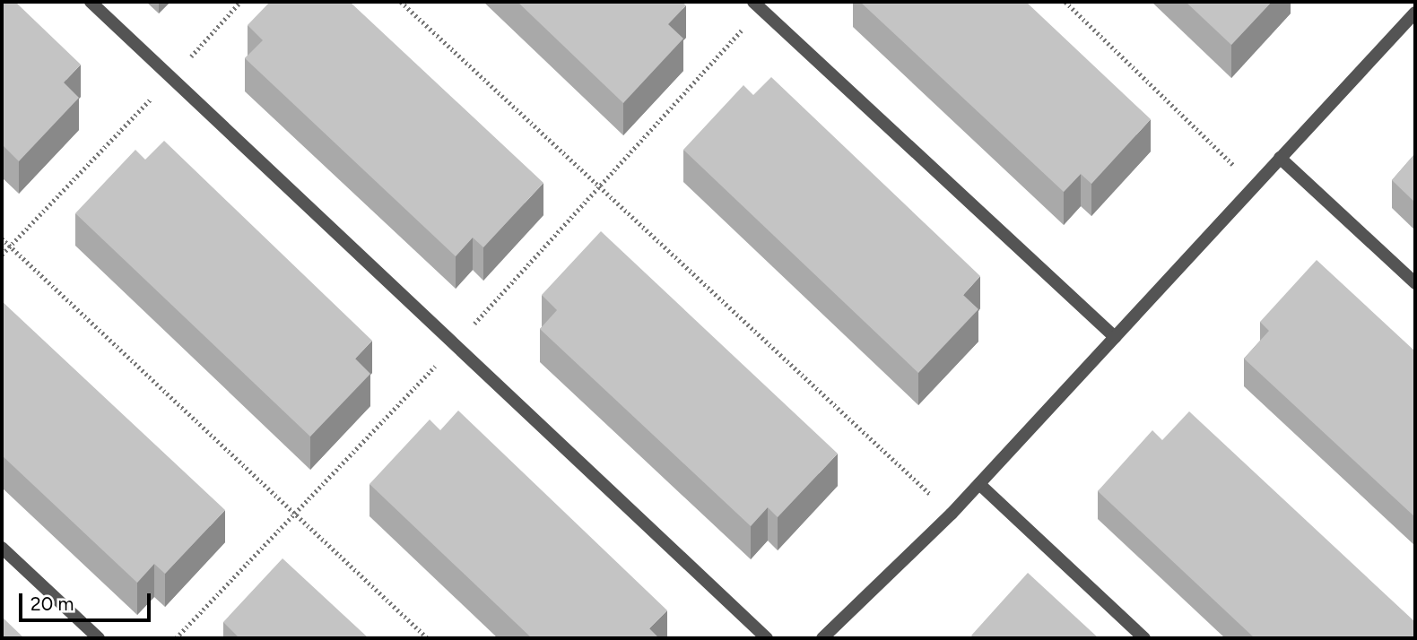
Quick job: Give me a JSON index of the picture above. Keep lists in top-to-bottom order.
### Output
{
  "scale_bar": "20 m"
}
